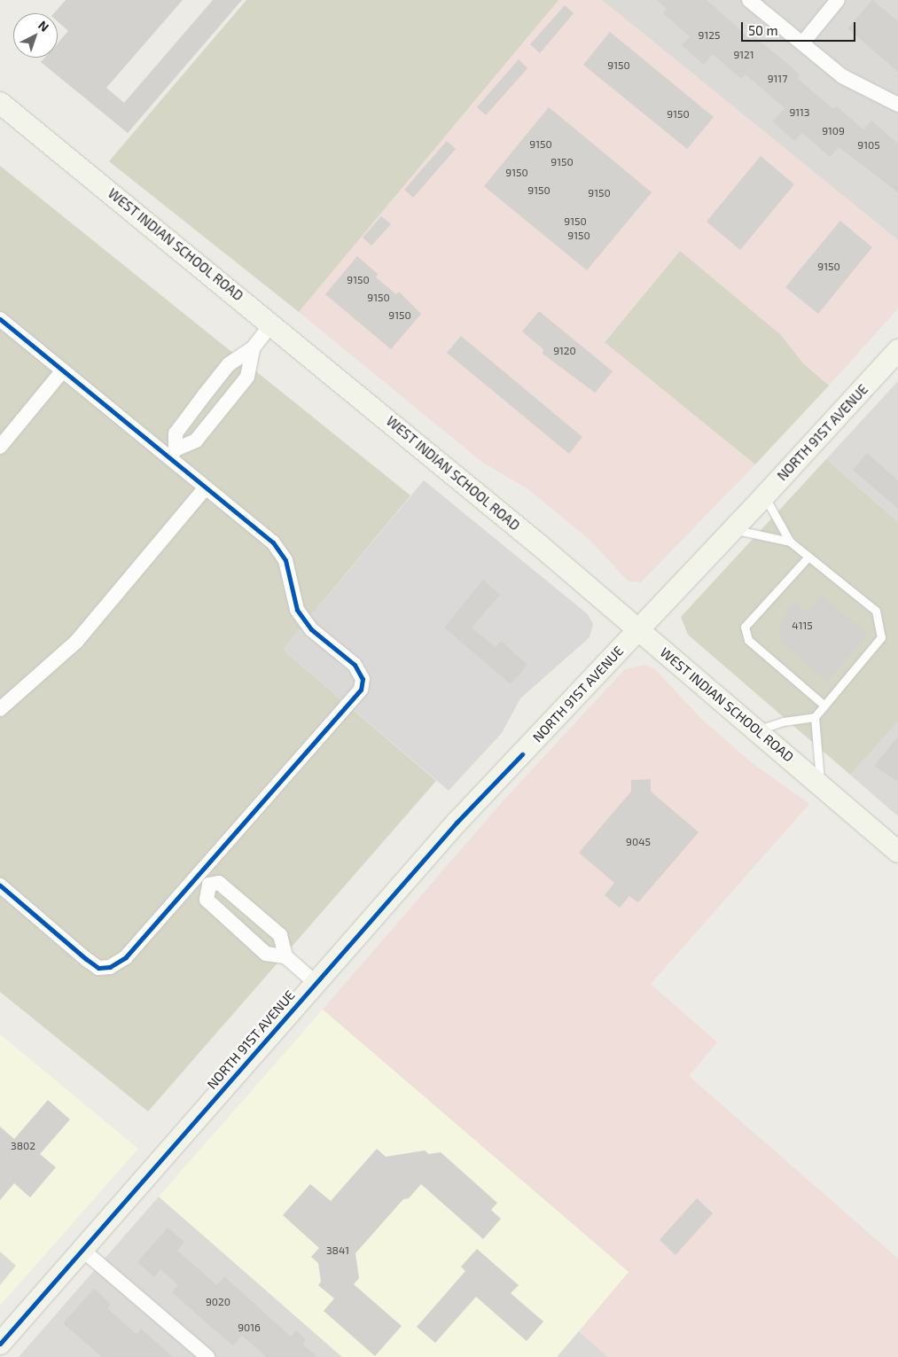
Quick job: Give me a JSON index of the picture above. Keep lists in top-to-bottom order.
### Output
{
  "streets": {
    "main road": ["WEST INDIAN SCHOOL ROAD", "NORTH 91ST AVENUE"]
  },
  "crossings": [
    ["WEST INDIAN SCHOOL ROAD", "NORTH 91ST AVENUE"]
  ],
  "house_numbers": [
    "9125",
    "9121",
    "9150",
    "9117",
    "9113",
    "9150",
    "9109",
    "9150",
    "9105",
    "9150",
    "9150",
    "9150",
    "9150",
    "9150",
    "9150",
    "9150",
    "9150",
    "9150",
    "9150",
    "9120",
    "4115",
    "9045",
    "3802",
    "3841",
    "9020",
    "9016"
  ],
  "scale_bar": "50 m",
  "north": "top right"
}
